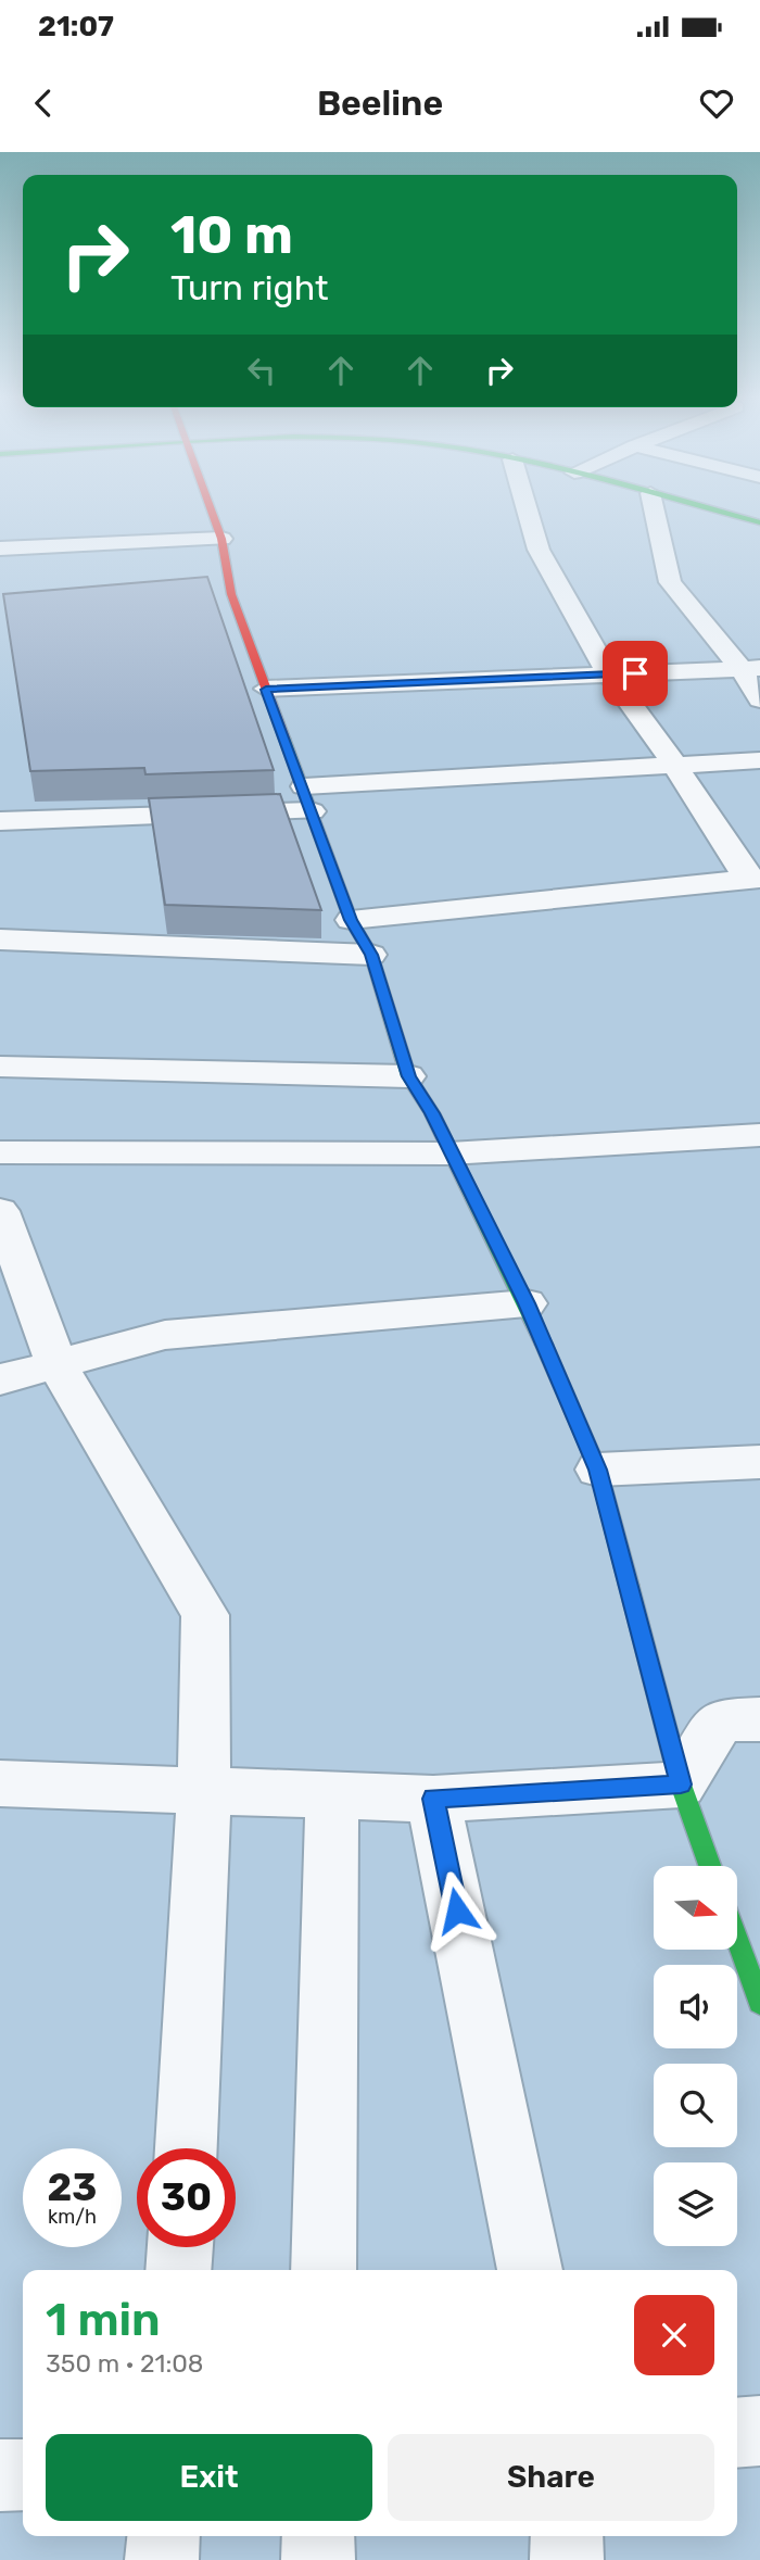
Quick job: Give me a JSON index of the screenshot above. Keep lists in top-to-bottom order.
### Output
{
  "north": "right",
  "page": {
    "status": "21:07",
    "header": "Beeline",
    "turn": ["10 m", "Turn right"],
    "speed": "23 km/h",
    "limit": "30",
    "heading": ["1 min", "350 m · 21:08"],
    "buttons": ["Exit", "Share"]
  }
}
